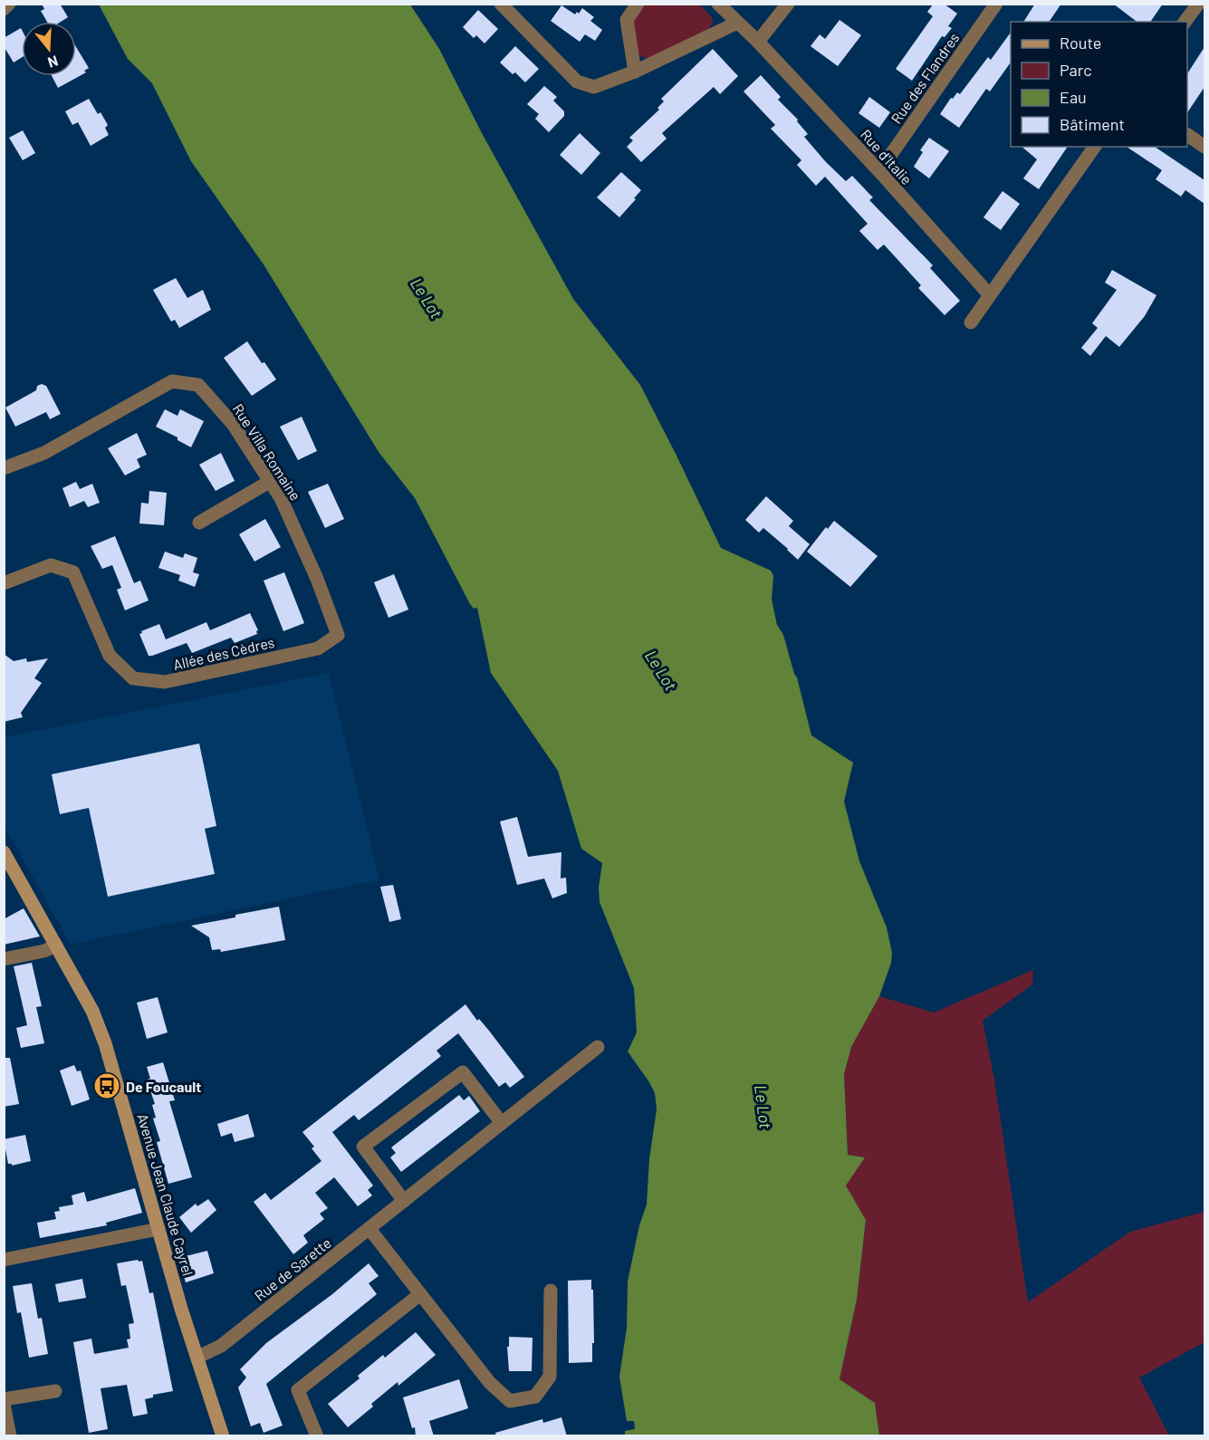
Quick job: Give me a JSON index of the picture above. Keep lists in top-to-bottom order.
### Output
{
  "streets": {
    "main road": ["Avenue Jean Claude Cayrel"],
    "street": [
      "Rue des Flandres",
      "Rue d'Italie",
      "Rue Villa Romaine",
      "Allée des Cèdres",
      "Rue de Sarette"
    ]
  },
  "crossings": [
    ["Rue des Flandres", "Rue d'Italie"],
    ["Rue Villa Romaine", "Allée des Cèdres"],
    ["Avenue Jean Claude Cayrel", "Rue de Sarette"]
  ],
  "water": ["Le Lot"],
  "places": {
    "bus stop": ["De Foucault"]
  },
  "legend": [
    "Route",
    "Parc",
    "Eau",
    "Bâtiment"
  ],
  "north": "bottom"
}
